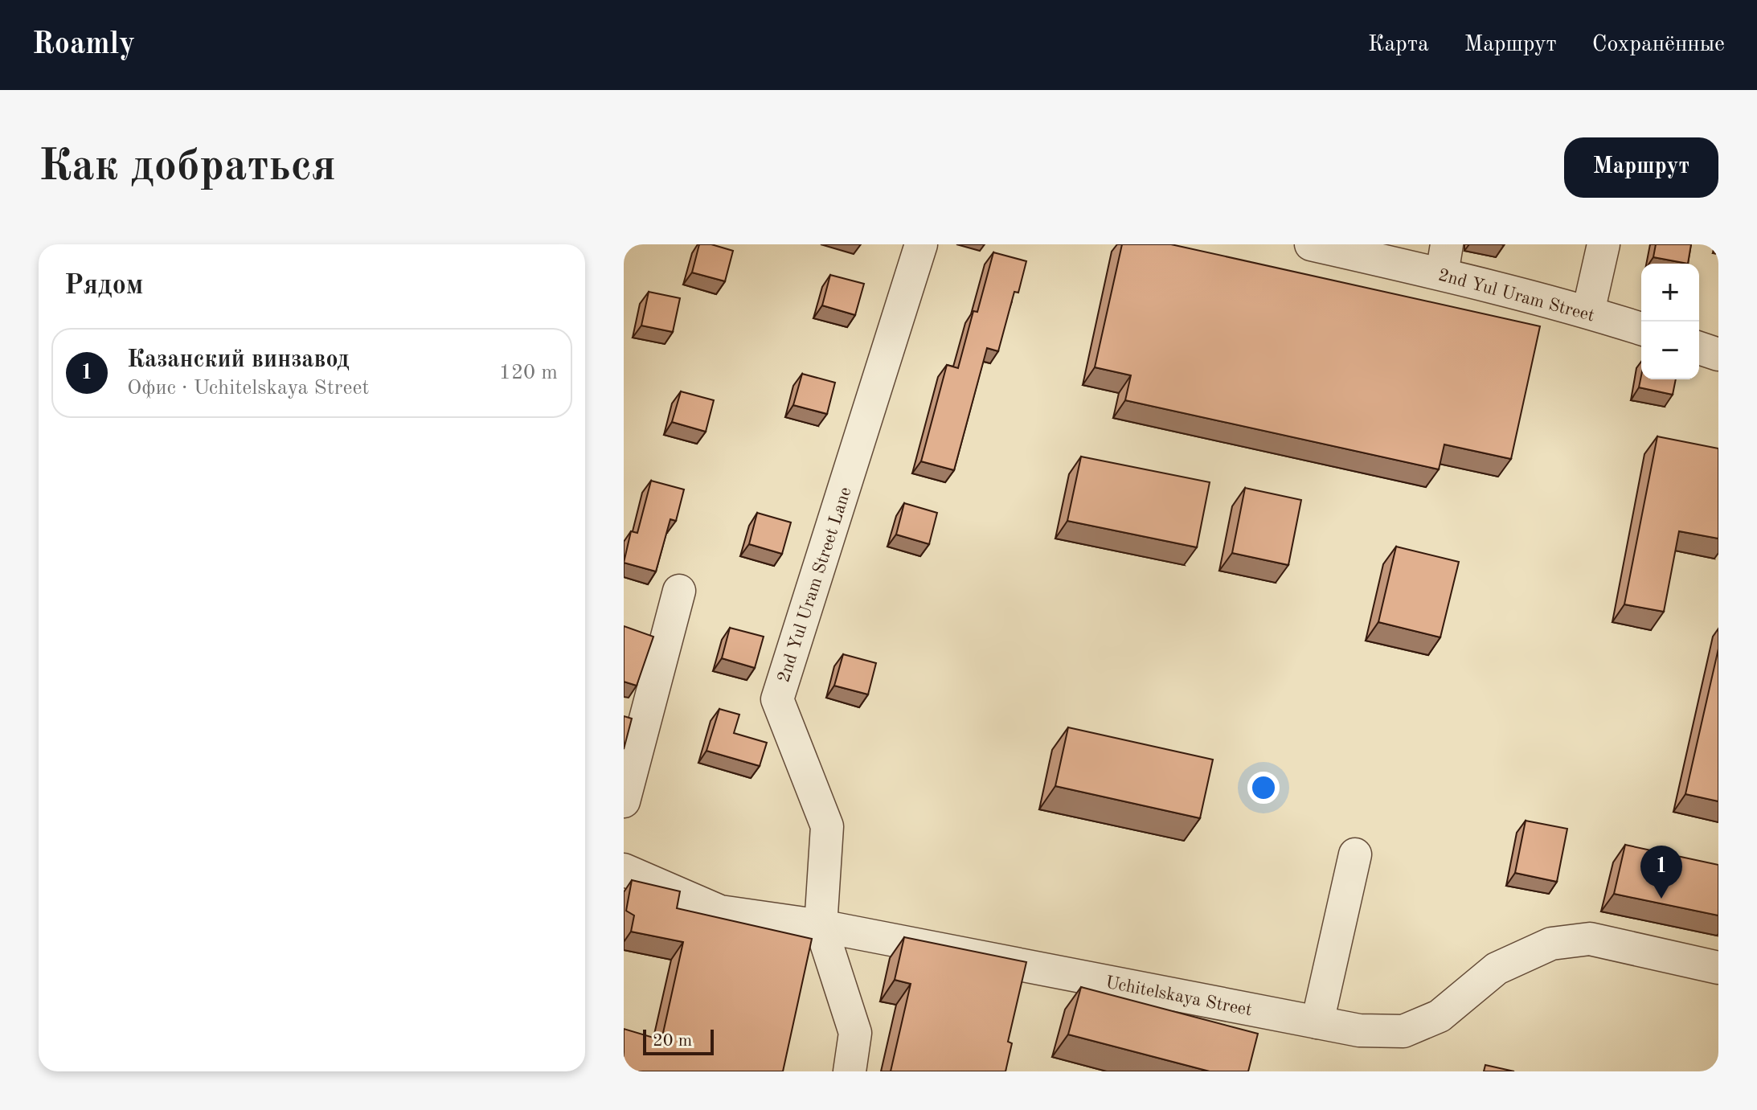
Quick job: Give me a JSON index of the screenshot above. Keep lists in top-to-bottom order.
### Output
{
  "streets": {
    "street": ["2nd Yul Uram Street", "2nd Yul Uram Street Lane", "Uchitelskaya Street"]
  },
  "crossings": [
    ["2nd Yul Uram Street Lane", "Uchitelskaya Street"]
  ],
  "scale_bar": "20 m",
  "page": {
    "header": "Roamly",
    "nav": ["Карта", "Маршрут", "Сохранённые"],
    "buttons": "Маршрут",
    "title": "Как добраться",
    "heading": "Рядом",
    "map_buttons": ["+", "−"],
    "list": [
      {
        "mark": "1",
        "name": "Казанский винзавод",
        "note": "Офис · Uchitelskaya Street",
        "value": "120 m"
      }
    ],
    "pins": "1",
    "scale": "20 m"
  }
}
